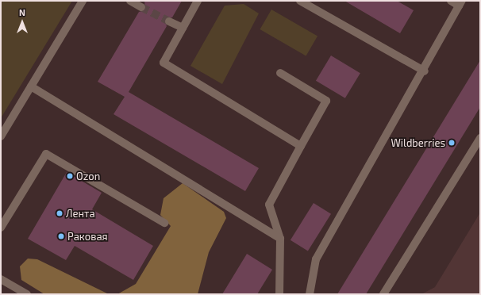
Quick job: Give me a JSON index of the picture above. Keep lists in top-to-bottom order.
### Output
{
  "places": [
    "Wildberries",
    "Ozon",
    "Лента",
    "Раковая"
  ],
  "north": "top"
}
